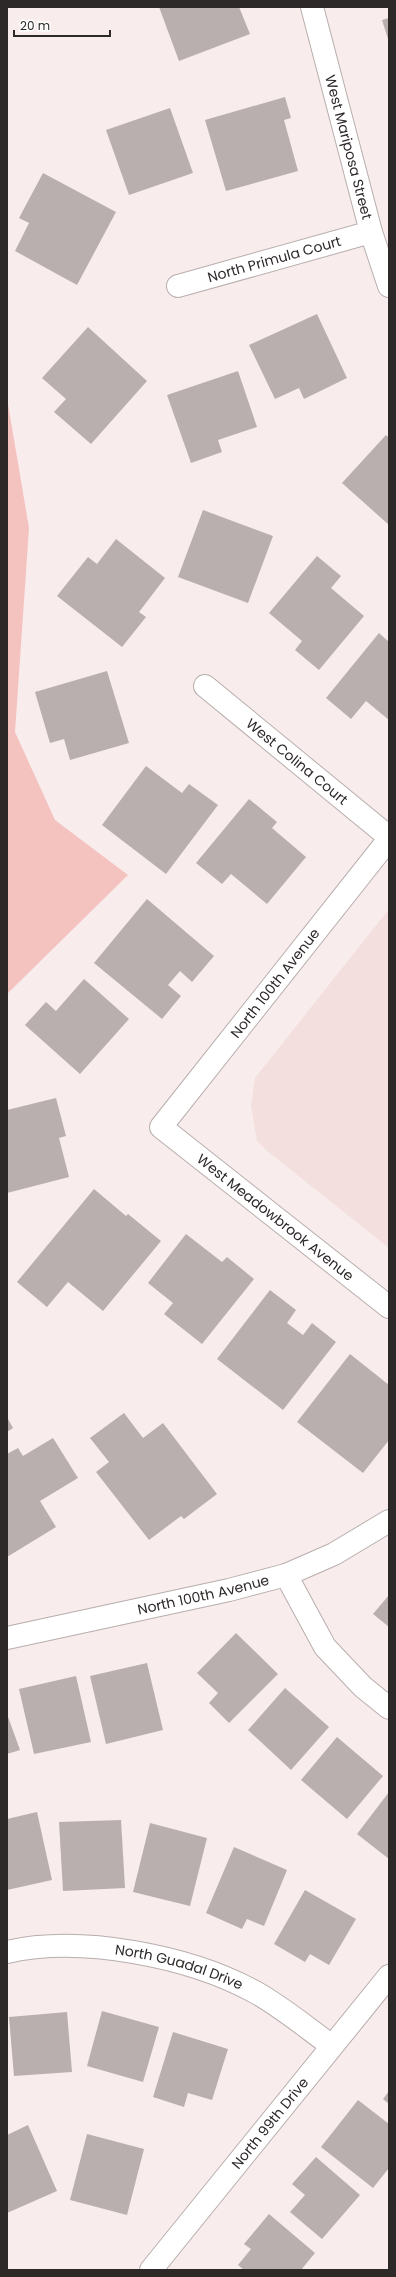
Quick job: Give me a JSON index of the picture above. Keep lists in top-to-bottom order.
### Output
{
  "streets": {
    "street": [
      "West Mariposa Street",
      "North Primula Court",
      "West Colina Court",
      "North 100th Avenue",
      "West Meadowbrook Avenue",
      "North Guadal Drive",
      "North 99th Drive"
    ]
  },
  "crossings": [
    ["West Mariposa Street", "North Primula Court"],
    ["West Colina Court", "North 100th Avenue"],
    ["North 100th Avenue", "West Meadowbrook Avenue"],
    ["North Guadal Drive", "North 99th Drive"]
  ],
  "scale_bar": "20 m"
}
